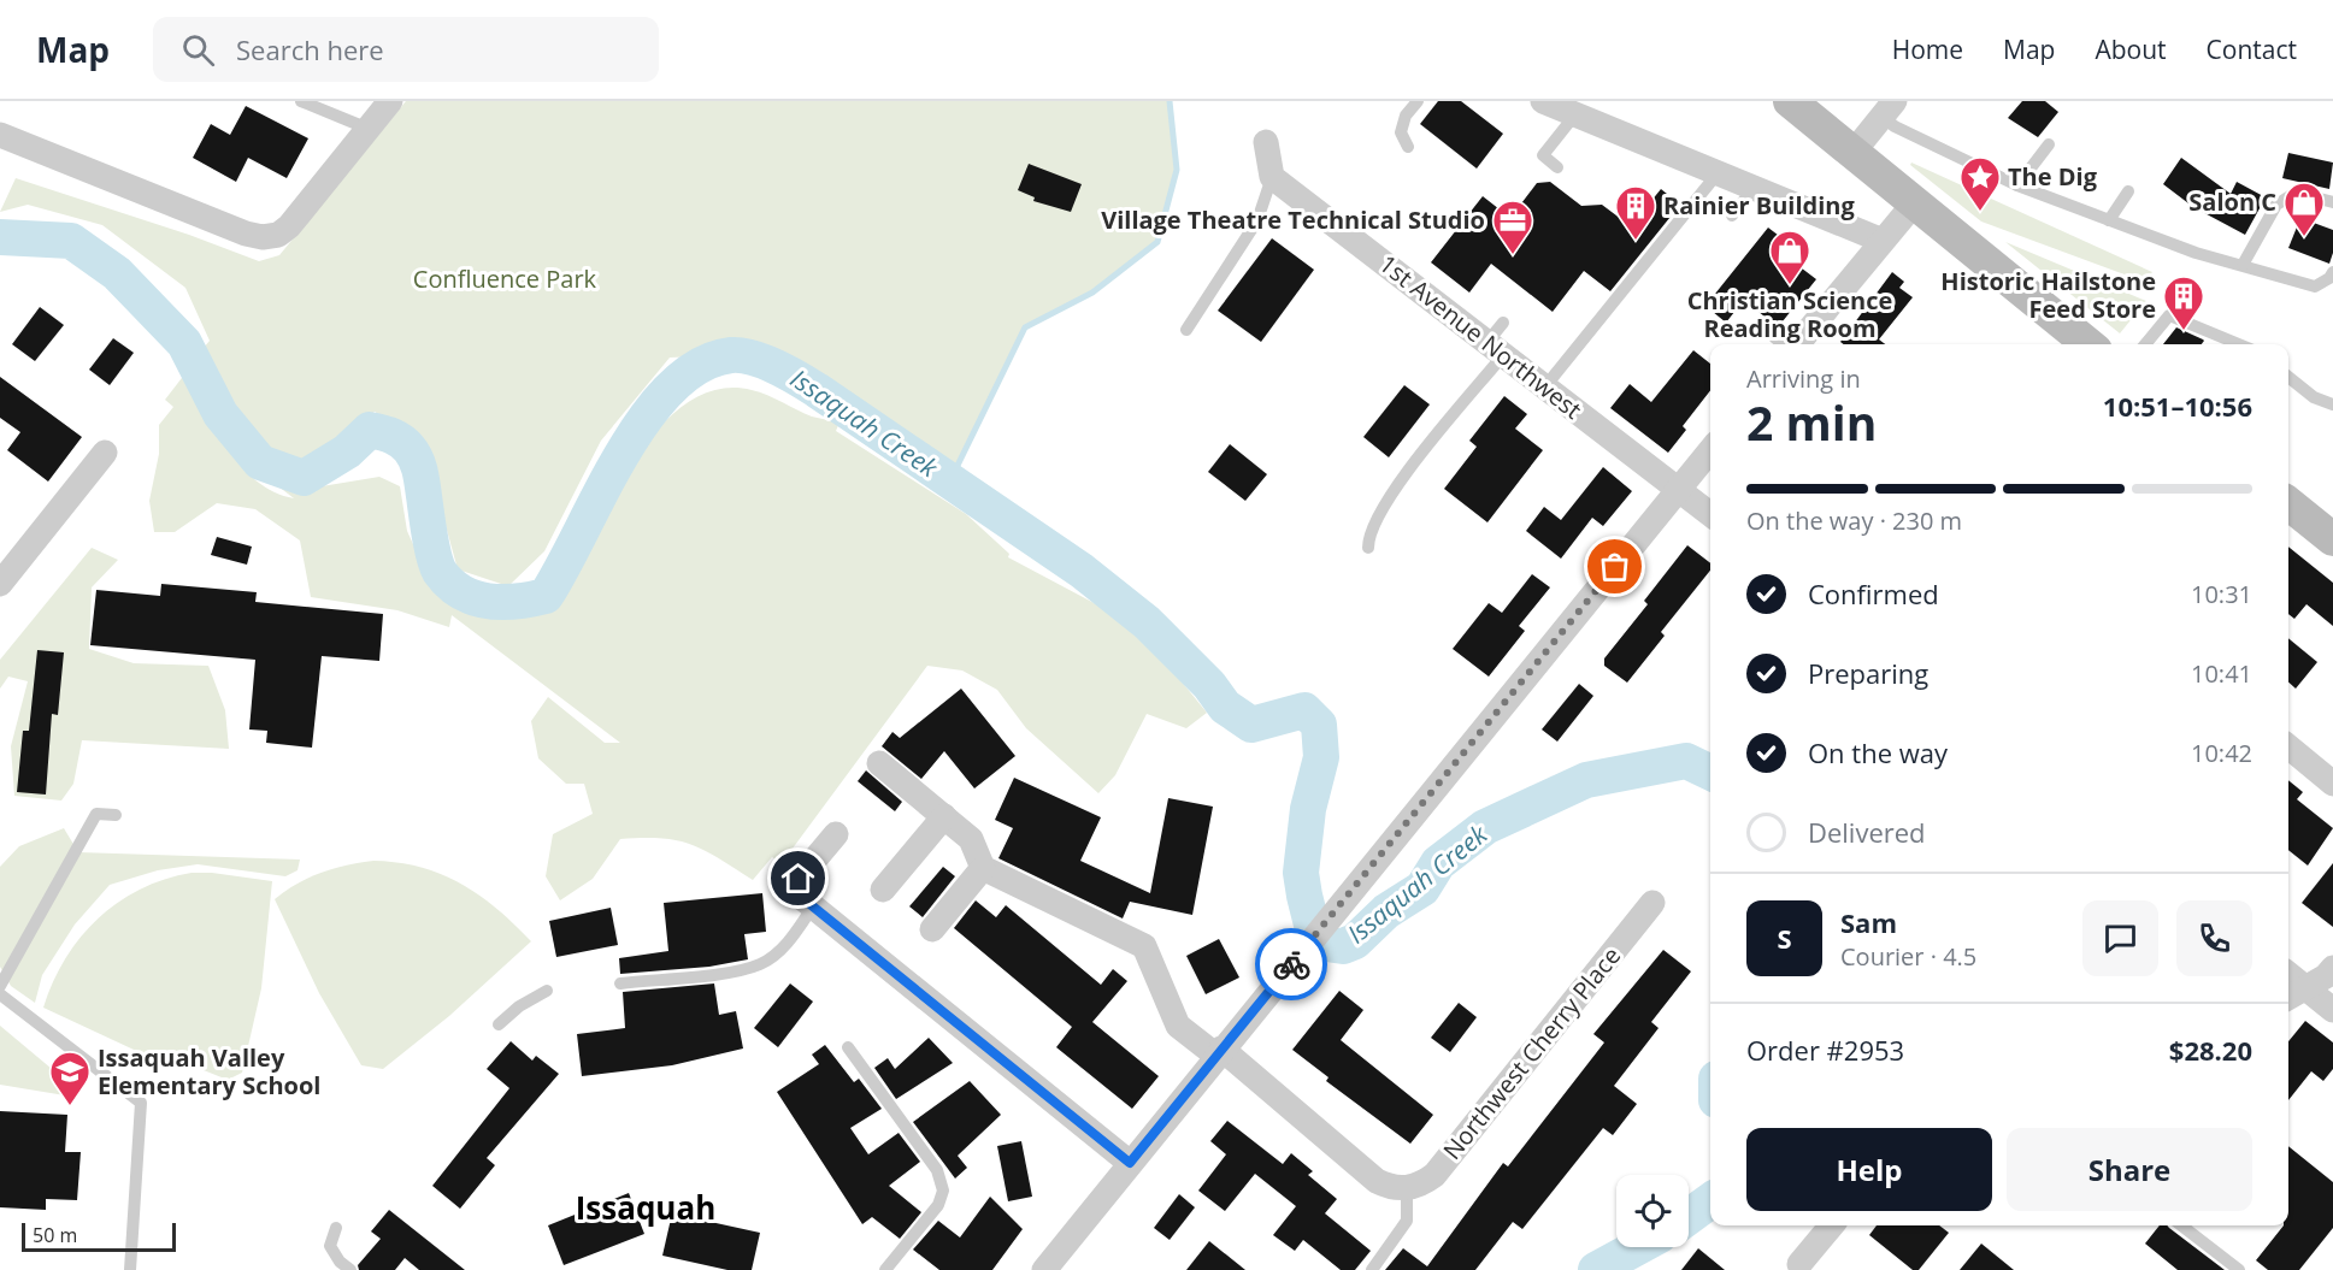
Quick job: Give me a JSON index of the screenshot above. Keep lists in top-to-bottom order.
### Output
{
  "streets": {
    "street": ["1st Avenue Northwest", "Northwest Cherry Place"]
  },
  "districts": ["Issaquah"],
  "water": ["Issaquah Creek"],
  "parks": ["Confluence Park"],
  "places": {
    "place": ["The Dig"],
    "shop": ["Salon C", "Christian Science Reading Room"],
    "building": ["Rainier Building", "Historic Hailstone Feed Store"],
    "office": ["Village Theatre Technical Studio"],
    "school or university": ["Issaquah Valley Elementary School"]
  },
  "scale_bar": "50 m",
  "page": {
    "header": "Map",
    "search": "Search here",
    "nav": [
      "Home",
      "Map",
      "About",
      "Contact"
    ],
    "heading": ["2 min", "Arriving in", "10:51–10:56"],
    "panel": [
      "Sam",
      "Courier · 4.5",
      "Order #2953",
      "$28.20"
    ],
    "bar": "On the way · 230 m",
    "list": [
      ["Confirmed", "10:31"],
      ["Preparing", "10:41"],
      ["On the way", "10:42"],
      "Delivered"
    ],
    "round": "S",
    "buttons": ["Help", "Share"],
    "scale": "50 m"
  }
}
